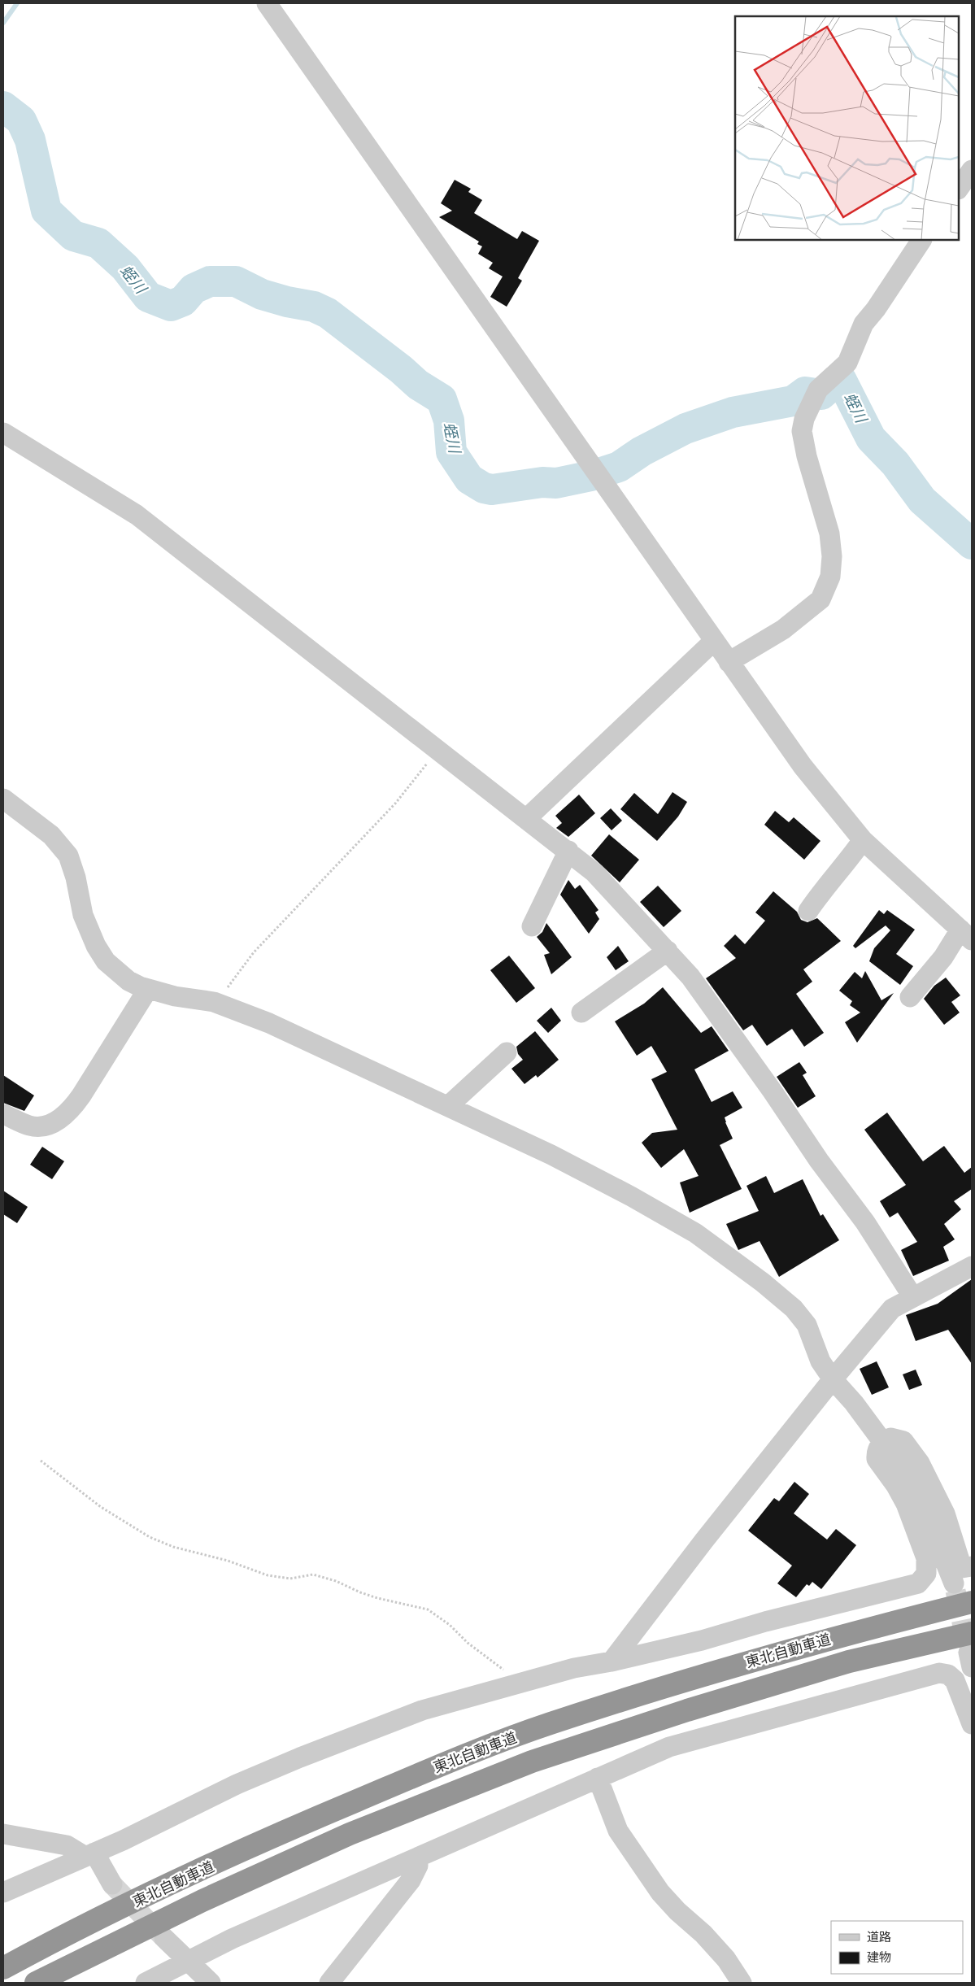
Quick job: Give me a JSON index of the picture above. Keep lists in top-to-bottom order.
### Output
{
  "streets": {
    "highway": ["東北自動車道"]
  },
  "water": ["蛭川"],
  "legend": ["道路", "建物"]
}
